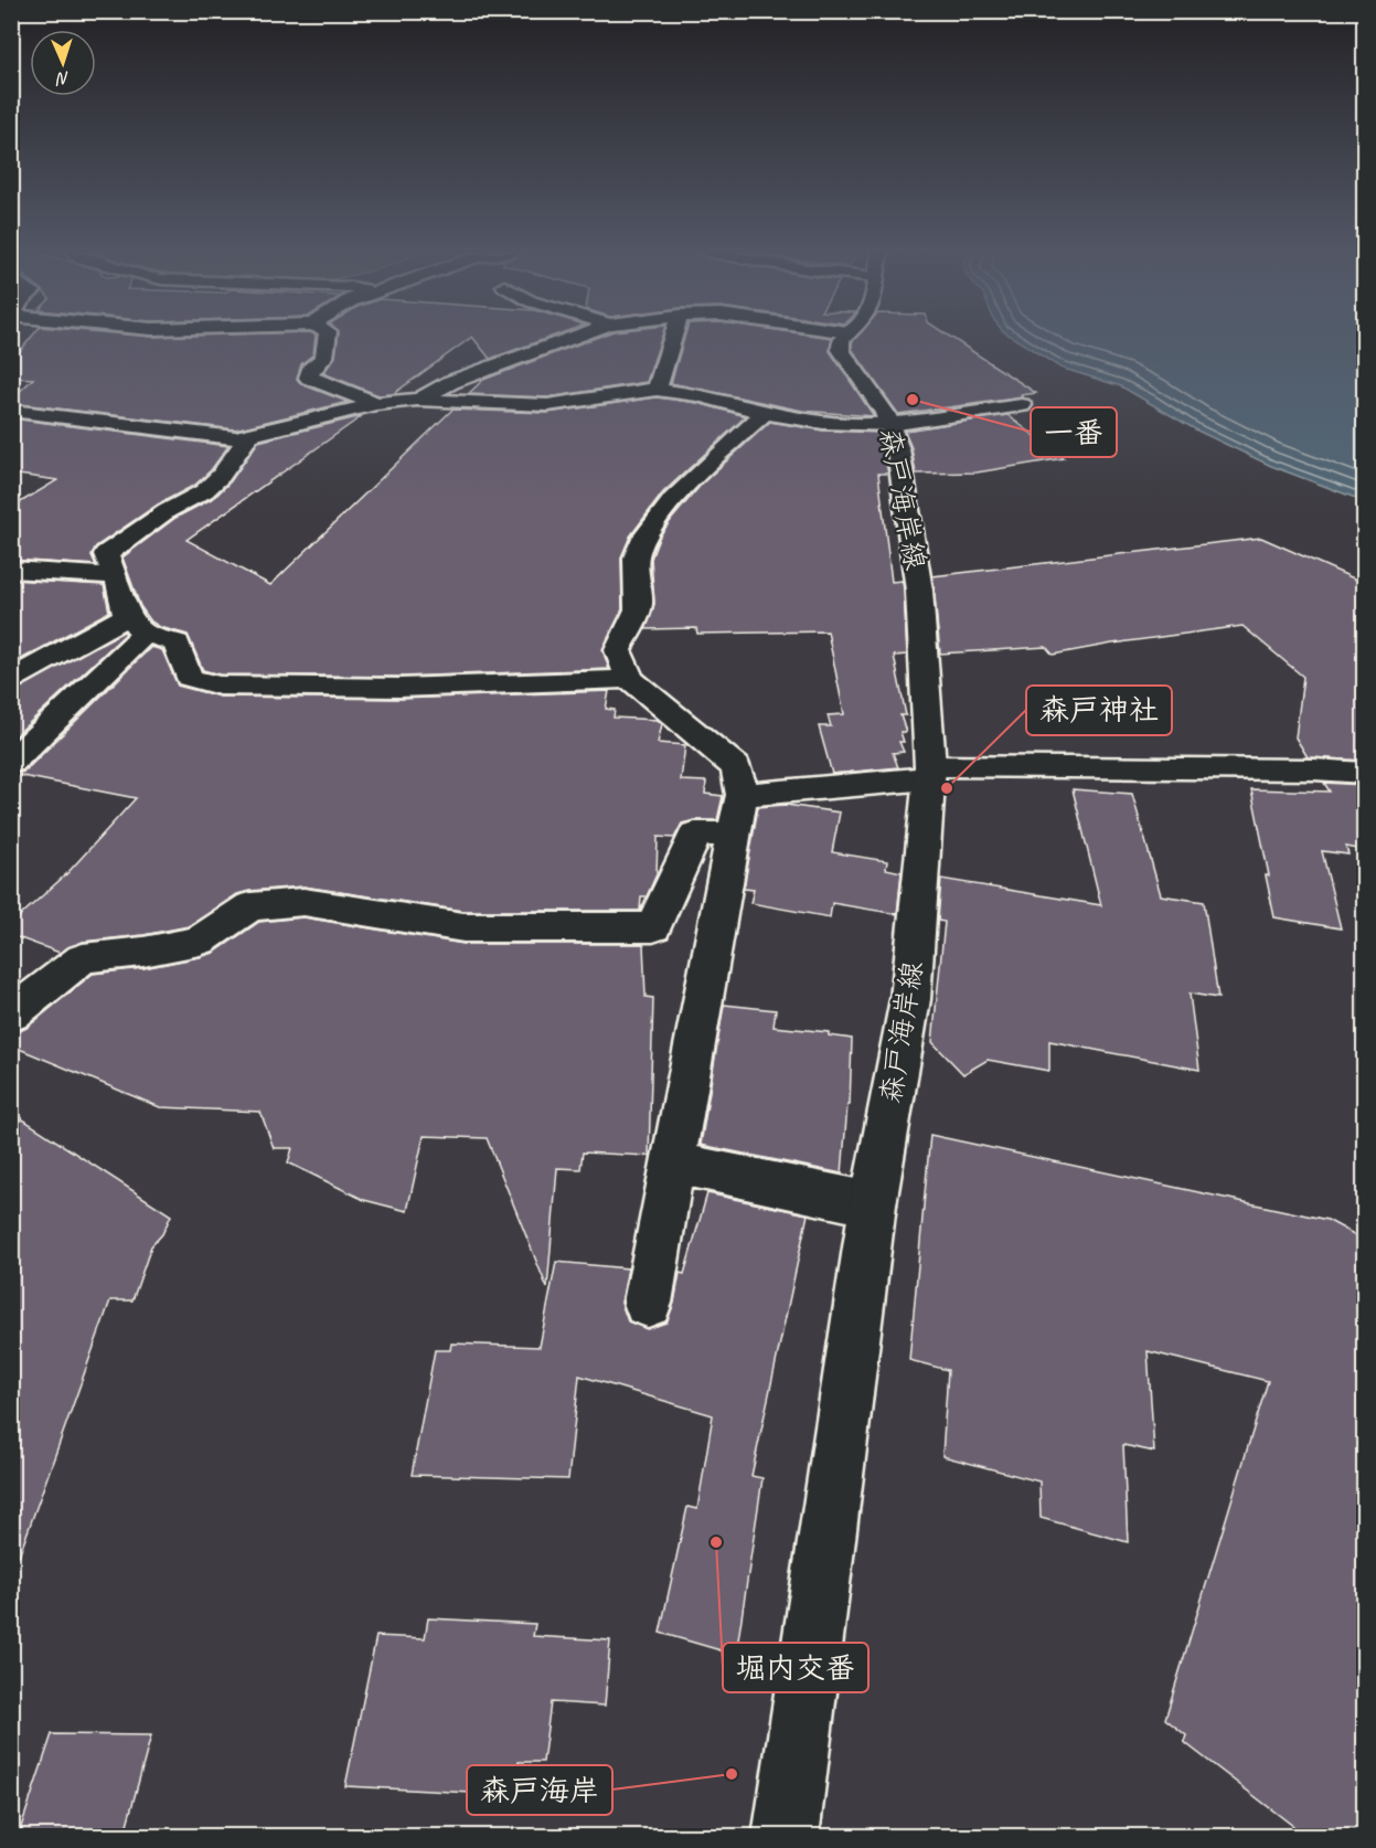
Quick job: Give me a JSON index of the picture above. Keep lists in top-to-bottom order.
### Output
{
  "streets": {
    "street": ["森戸海岸線"]
  },
  "places": [
    "一番",
    "森戸神社",
    "堀内交番",
    "森戸海岸"
  ],
  "north": "bottom"
}
